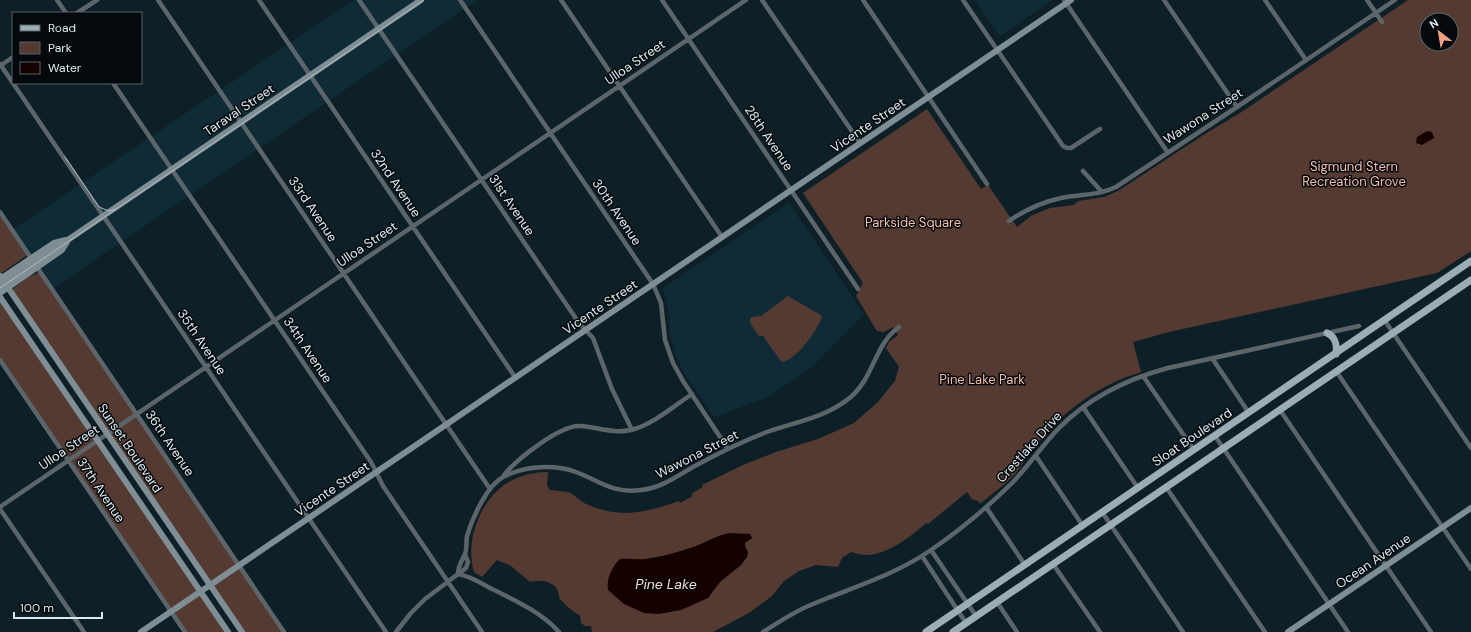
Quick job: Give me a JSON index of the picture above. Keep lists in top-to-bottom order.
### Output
{
  "streets": {
    "main road": ["Sloat Boulevard"],
    "street": [
      "Ulloa Street",
      "Taraval Street",
      "Wawona Street",
      "Vicente Street",
      "28th Avenue",
      "32nd Avenue",
      "31st Avenue",
      "33rd Avenue",
      "30th Avenue",
      "35th Avenue",
      "34th Avenue",
      "36th Avenue",
      "Crestlake Drive",
      "Sunset Boulevard",
      "37th Avenue",
      "Ocean Avenue"
    ]
  },
  "crossings": [
    ["Ulloa Street", "28th Avenue"],
    ["Ulloa Street", "32nd Avenue"],
    ["Ulloa Street", "31st Avenue"],
    ["Ulloa Street", "33rd Avenue"],
    ["Ulloa Street", "30th Avenue"],
    ["Ulloa Street", "35th Avenue"],
    ["Ulloa Street", "34th Avenue"],
    ["Ulloa Street", "36th Avenue"],
    ["Ulloa Street", "Sunset Boulevard"],
    ["Ulloa Street", "37th Avenue"],
    ["Taraval Street", "32nd Avenue"],
    ["Taraval Street", "31st Avenue"],
    ["Taraval Street", "33rd Avenue"],
    ["Taraval Street", "35th Avenue"],
    ["Taraval Street", "34th Avenue"],
    ["Taraval Street", "36th Avenue"],
    ["Taraval Street", "Sunset Boulevard"],
    ["Wawona Street", "33rd Avenue"],
    ["Wawona Street", "30th Avenue"],
    ["Wawona Street", "34th Avenue"],
    ["Vicente Street", "28th Avenue"],
    ["Vicente Street", "32nd Avenue"],
    ["Vicente Street", "31st Avenue"],
    ["Vicente Street", "33rd Avenue"],
    ["Vicente Street", "30th Avenue"],
    ["Vicente Street", "35th Avenue"],
    ["Vicente Street", "34th Avenue"],
    ["Vicente Street", "36th Avenue"],
    ["Vicente Street", "Sunset Boulevard"],
    ["Vicente Street", "37th Avenue"]
  ],
  "water": ["Pine Lake"],
  "parks": ["Sigmund Stern Recreation Grove", "Parkside Square", "Pine Lake Park"],
  "legend": ["Road", "Park", "Water"],
  "scale_bar": "100 m",
  "north": "top left"
}
